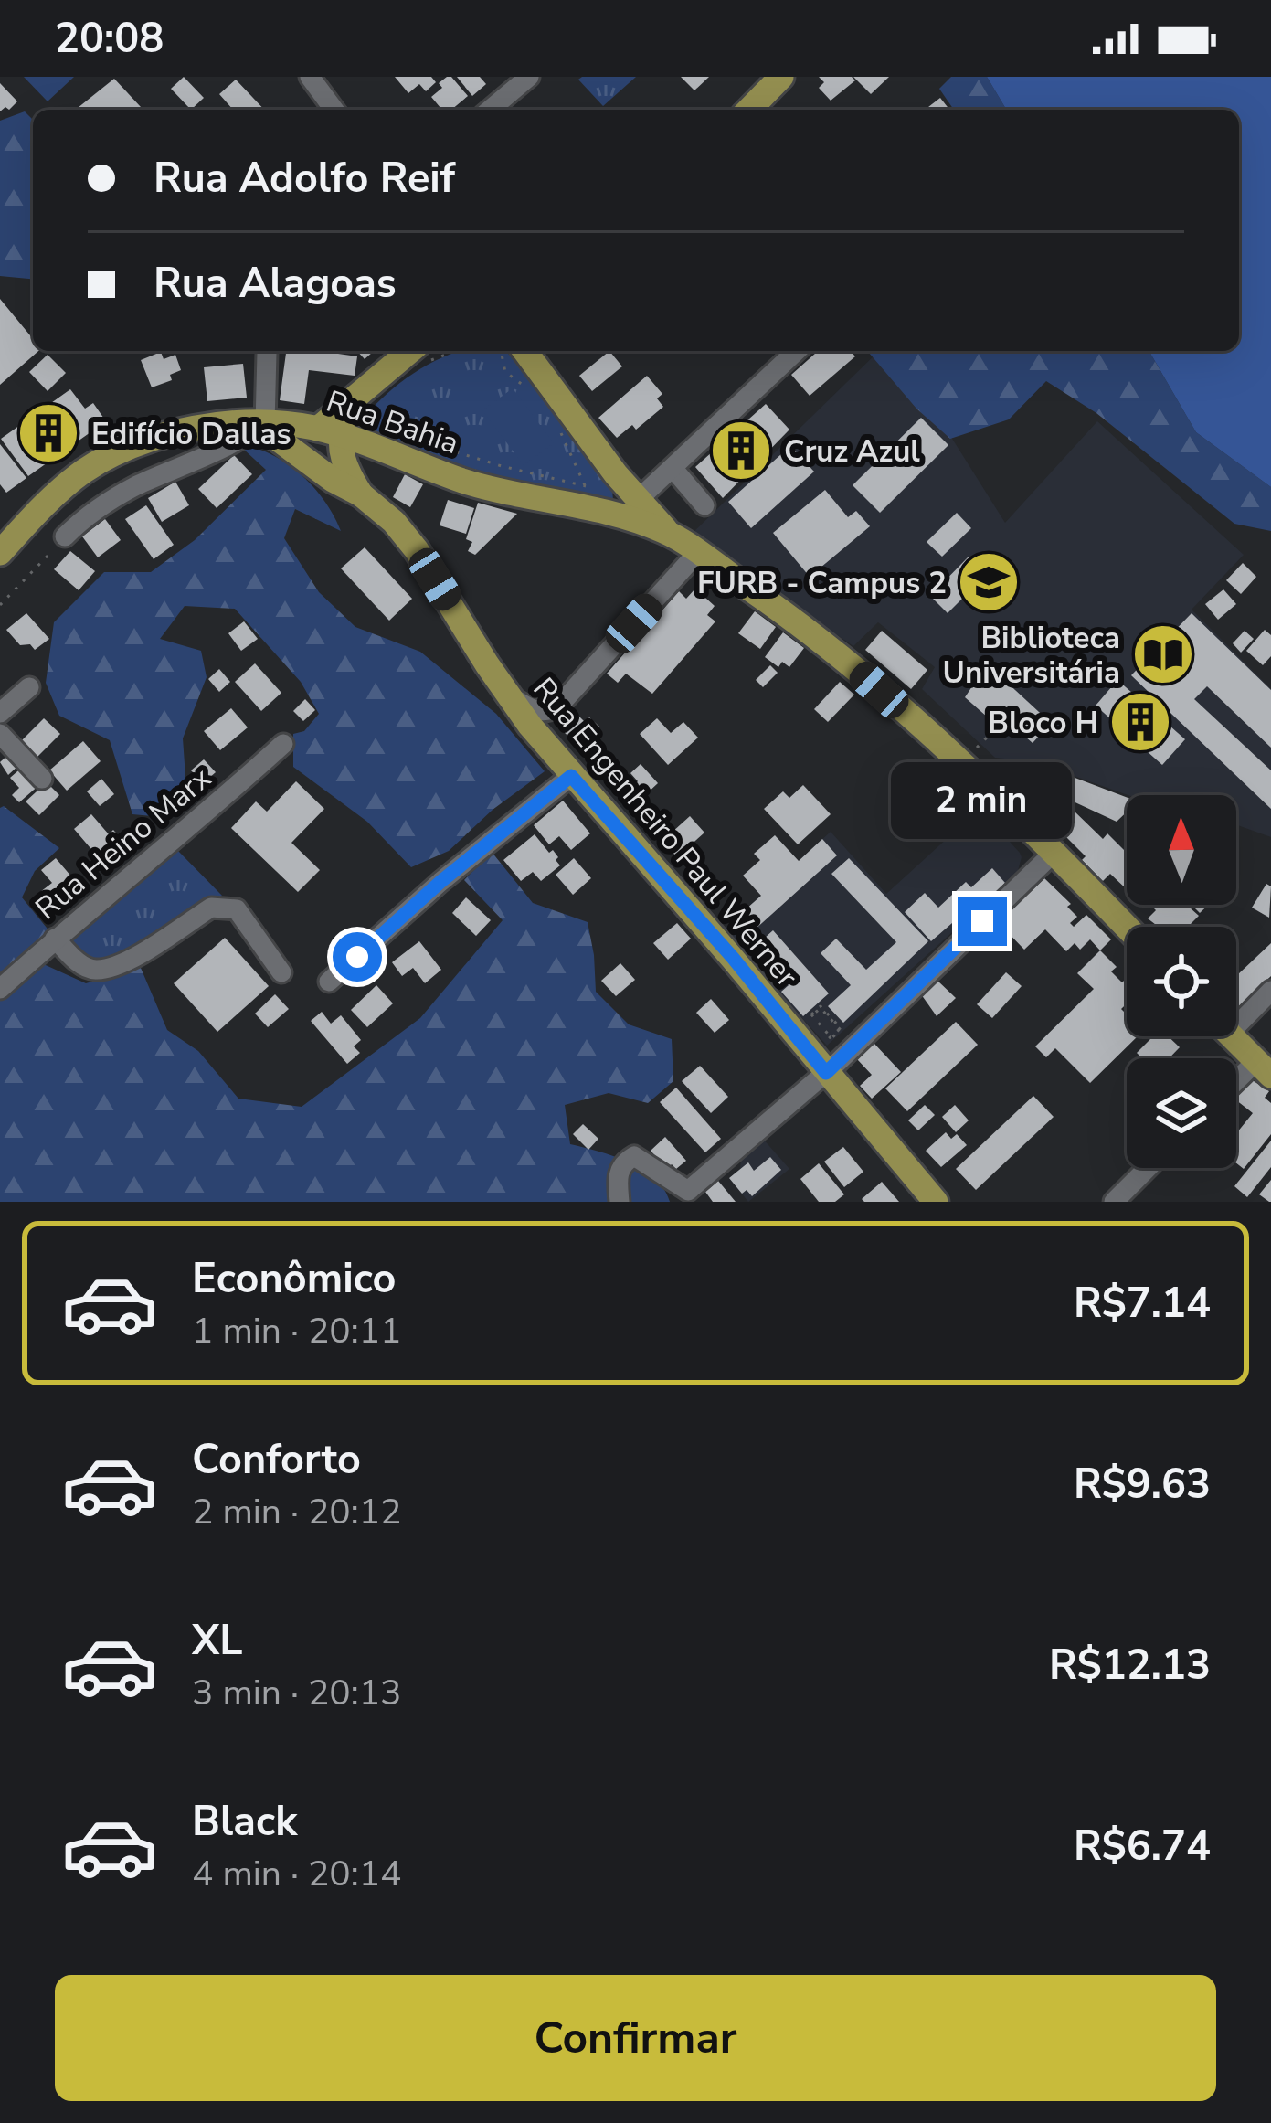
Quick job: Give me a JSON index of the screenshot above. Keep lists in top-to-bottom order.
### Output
{
  "streets": {
    "main road": ["Rua Bahia", "Rua Engenheiro Paul Werner"],
    "street": ["Rua Heino Marx"]
  },
  "crossings": [
    ["Rua Bahia", "Rua Engenheiro Paul Werner"]
  ],
  "places": {
    "building": ["Edifício Dallas", "Cruz Azul", "Bloco H"],
    "school or university": ["FURB - Campus 2"],
    "library": ["Biblioteca Universitária"]
  },
  "north": "top",
  "page": {
    "status": "20:08",
    "banner": ["Rua Adolfo Reif", "Rua Alagoas"],
    "bubble": "2 min",
    "list": [
      {
        "name": "Econômico",
        "note": "1 min · 20:11",
        "value": "R$7.14"
      },
      {
        "name": "Conforto",
        "note": "2 min · 20:12",
        "value": "R$9.63"
      },
      {
        "name": "XL",
        "note": "3 min · 20:13",
        "value": "R$12.13"
      },
      {
        "name": "Black",
        "note": "4 min · 20:14",
        "value": "R$6.74"
      }
    ],
    "buttons": "Confirmar"
  }
}
